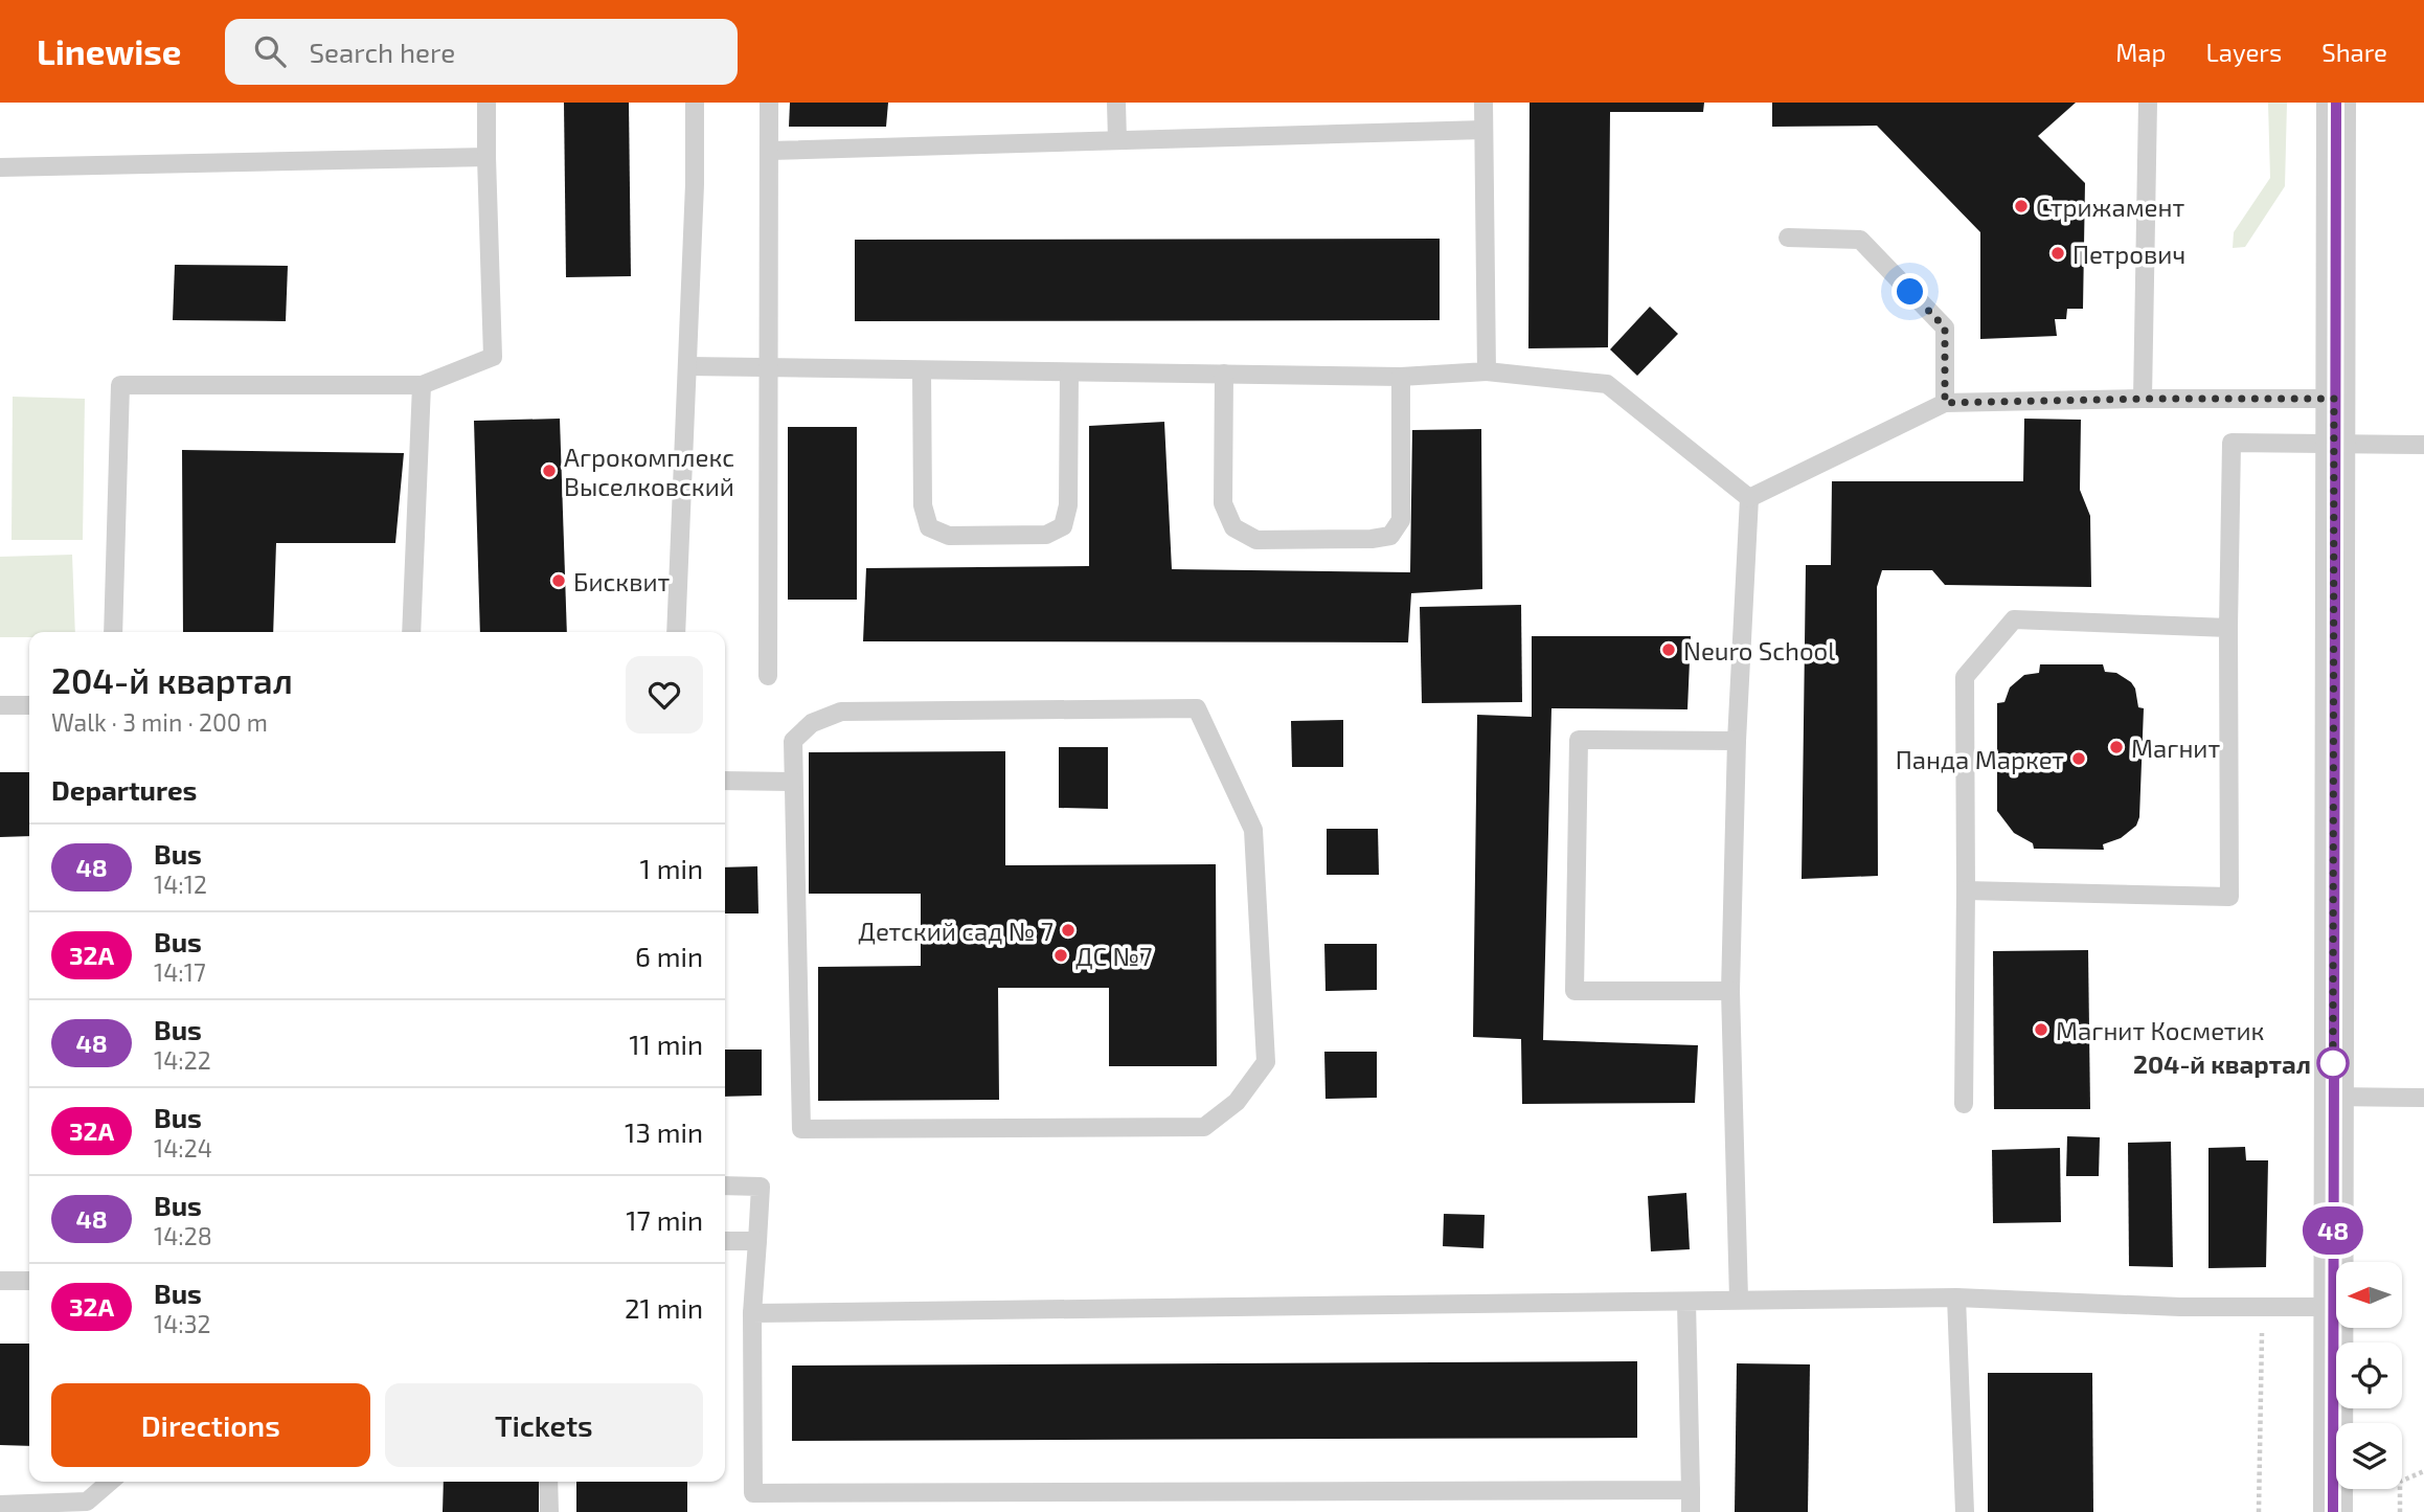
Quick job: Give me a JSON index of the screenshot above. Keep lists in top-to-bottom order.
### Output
{
  "places": [
    "Стрижамент",
    "Петрович",
    "Агрокомплекс Выселковский",
    "Бисквит",
    "Neuro School",
    "Магнит",
    "Панда Маркет",
    "Детский сад № 7",
    "ДС №7",
    "Магнит Косметик",
    "204-й квартал"
  ],
  "lines": ["bus line 48"],
  "north": "left",
  "page": {
    "header": "Linewise",
    "search": "Search here",
    "nav": ["Map", "Layers", "Share"],
    "on_map": "48",
    "heading": [
      ["204-й квартал", "Walk · 3 min · 200 m"],
      "Departures"
    ],
    "list": [
      {
        "mark": "48",
        "name": "Bus",
        "note": "14:12",
        "value": "1 min"
      },
      {
        "mark": "32A",
        "name": "Bus",
        "note": "14:17",
        "value": "6 min"
      },
      {
        "mark": "48",
        "name": "Bus",
        "note": "14:22",
        "value": "11 min"
      },
      {
        "mark": "32A",
        "name": "Bus",
        "note": "14:24",
        "value": "13 min"
      },
      {
        "mark": "48",
        "name": "Bus",
        "note": "14:28",
        "value": "17 min"
      },
      {
        "mark": "32A",
        "name": "Bus",
        "note": "14:32",
        "value": "21 min"
      }
    ],
    "buttons": ["Directions", "Tickets"]
  }
}
